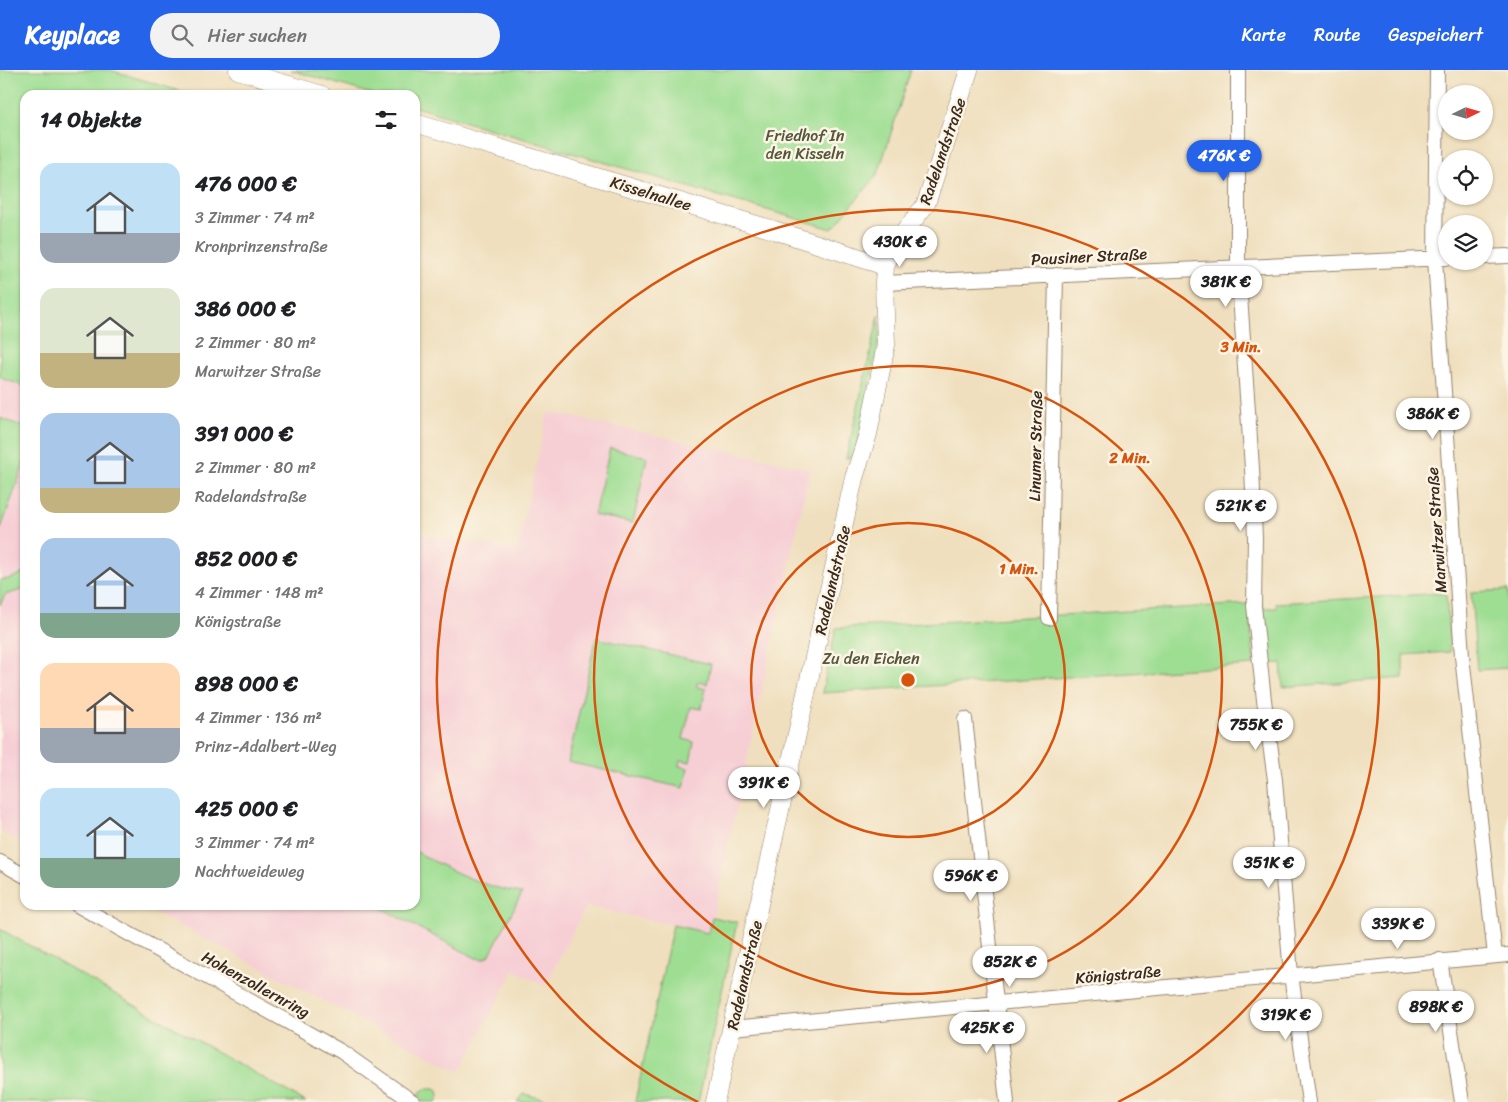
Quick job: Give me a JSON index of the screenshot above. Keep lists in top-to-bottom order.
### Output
{
  "streets": {
    "street": [
      "Radelandstraße",
      "Kisselnallee",
      "Pausiner Straße",
      "Linumer Straße",
      "Marwitzer Straße",
      "Königstraße",
      "Hohenzollernring"
    ]
  },
  "crossings": [
    ["Radelandstraße", "Kisselnallee"],
    ["Radelandstraße", "Pausiner Straße"],
    ["Radelandstraße", "Königstraße"],
    ["Kisselnallee", "Pausiner Straße"],
    ["Pausiner Straße", "Linumer Straße"],
    ["Marwitzer Straße", "Königstraße"]
  ],
  "parks": ["Friedhof In den Kisseln", "Zu den Eichen"],
  "north": "right",
  "page": {
    "header": "Keyplace",
    "search": "Hier suchen",
    "nav": ["Karte", "Route", "Gespeichert"],
    "heading": "14 Objekte",
    "price": [
      "476K €",
      "430K €",
      "381K €",
      "386K €",
      "521K €",
      "755K €",
      "391K €",
      "351K €",
      "596K €",
      "339K €",
      "852K €",
      "898K €",
      "319K €",
      "425K €"
    ],
    "list": [
      {
        "name": "476 000 €",
        "note": "3 Zimmer · 74 m² · Kronprinzenstraße"
      },
      {
        "name": "386 000 €",
        "note": "2 Zimmer · 80 m² · Marwitzer Straße"
      },
      {
        "name": "391 000 €",
        "note": "2 Zimmer · 80 m² · Radelandstraße"
      },
      {
        "name": "852 000 €",
        "note": "4 Zimmer · 148 m² · Königstraße"
      },
      {
        "name": "898 000 €",
        "note": "4 Zimmer · 136 m² · Prinz-Adalbert-Weg"
      },
      {
        "name": "425 000 €",
        "note": "3 Zimmer · 74 m² · Nachtweideweg"
      }
    ]
  },
  "rings": ["3 Min.", "2 Min.", "1 Min."]
}
